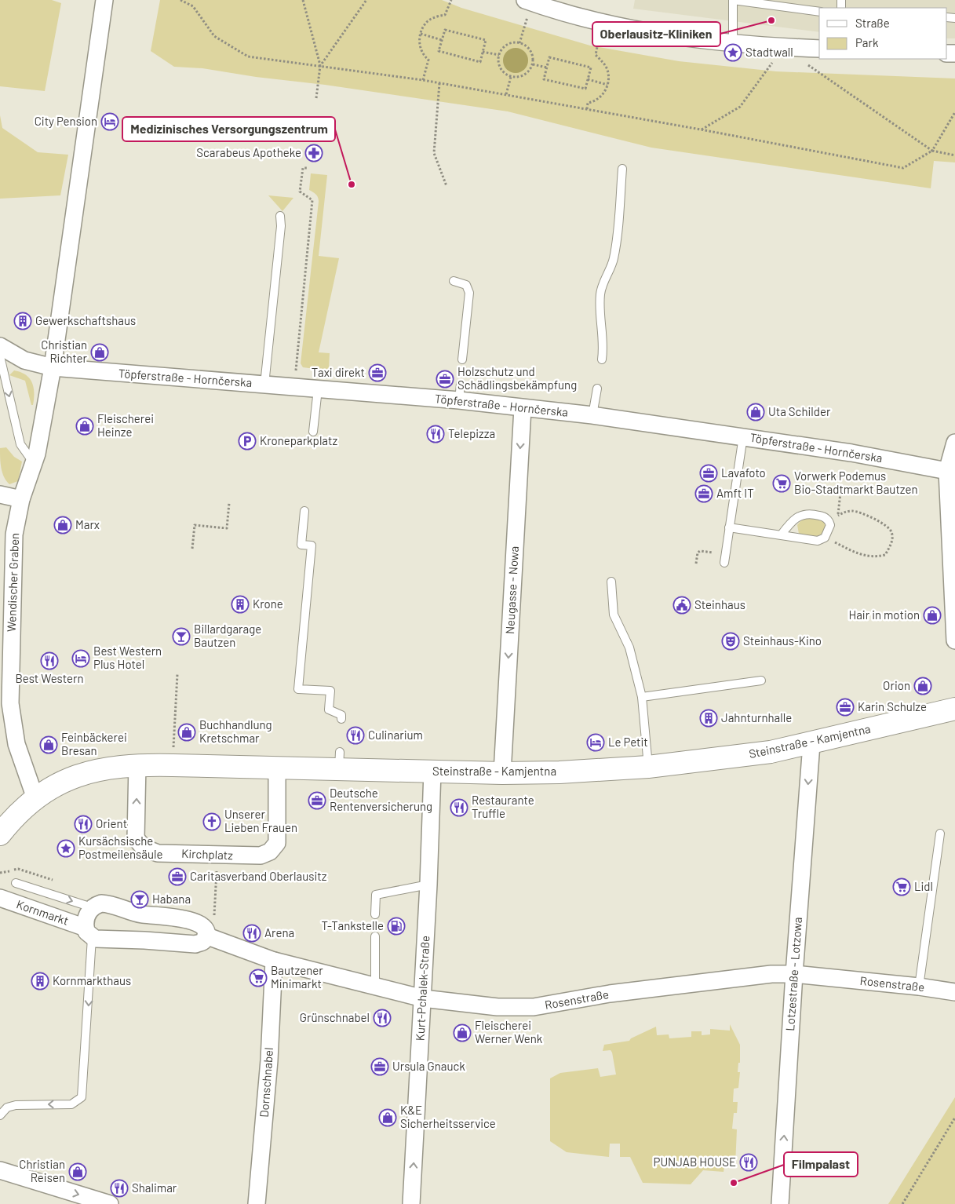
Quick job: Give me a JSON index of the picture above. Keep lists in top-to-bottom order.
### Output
{
  "streets": {
    "main road": ["Steinstraße - Kamjentna"],
    "street": [
      "Töpferstraße - Hornčerska",
      "Wendischer Graben",
      "Neugasse - Nowa",
      "Kirchplatz",
      "Kornmarkt",
      "Lotzestraße - Lotzowa",
      "Rosenstraße",
      "Kurt-Pchalek-Straße",
      "Dornschnabel"
    ]
  },
  "crossings": [
    ["Töpferstraße - Hornčerska", "Wendischer Graben"],
    ["Töpferstraße - Hornčerska", "Neugasse - Nowa"],
    ["Wendischer Graben", "Steinstraße - Kamjentna"],
    ["Neugasse - Nowa", "Steinstraße - Kamjentna"],
    ["Steinstraße - Kamjentna", "Kirchplatz"],
    ["Steinstraße - Kamjentna", "Lotzestraße - Lotzowa"],
    ["Steinstraße - Kamjentna", "Kurt-Pchalek-Straße"],
    ["Kornmarkt", "Rosenstraße"],
    ["Lotzestraße - Lotzowa", "Rosenstraße"],
    ["Rosenstraße", "Kurt-Pchalek-Straße"],
    ["Rosenstraße", "Dornschnabel"]
  ],
  "one_way": ["Neugasse - Nowa", "Kurt-Pchalek-Straße"],
  "places": {
    "other": ["Oberlausitz-Kliniken", "Medizinisches Versorgungszentrum", "Filmpalast"],
    "place": ["Stadtwall", "Kursächsische Postmeilensäule"],
    "hotel": ["City Pension", "Best Western Plus Hotel", "Le Petit"],
    "pharmacy": ["Scarabeus Apotheke"],
    "building": [
      "Gewerkschaftshaus",
      "Krone",
      "Jahnturnhalle",
      "Kornmarkthaus"
    ],
    "shop": [
      "Christian Richter",
      "Uta Schilder",
      "Fleischerei Heinze",
      "Marx",
      "Hair in motion",
      "Orion",
      "Buchhandlung Kretschmar",
      "Feinbäckerei Bresan",
      "Fleischerei Werner Wenk",
      "K&E Sicherheitsservice",
      "Christian Reisen"
    ],
    "office": [
      "Taxi direkt",
      "Holzschutz und Schädlingsbekämpfung",
      "Lavafoto",
      "Amft IT",
      "Karin Schulze",
      "Deutsche Rentenversicherung",
      "Caritasverband Oberlausitz",
      "Ursula Gnauck"
    ],
    "restaurant": [
      "Telepizza",
      "Best Western",
      "Culinarium",
      "Restaurante Truffle",
      "Orient",
      "Arena",
      "Grünschnabel",
      "PUNJAB HOUSE",
      "Shalimar"
    ],
    "parking": ["Kroneparkplatz"],
    "supermarket": ["Vorwerk Podemus Bio-Stadtmarkt Bautzen", "Lidl", "Bautzener Minimarkt"],
    "public building": ["Steinhaus"],
    "bar": ["Billardgarage Bautzen", "Habana"],
    "theatre": ["Steinhaus-Kino"],
    "church": ["Unserer Lieben Frauen"],
    "fuel station": ["T-Tankstelle"]
  },
  "legend": ["Straße", "Park"]
}
